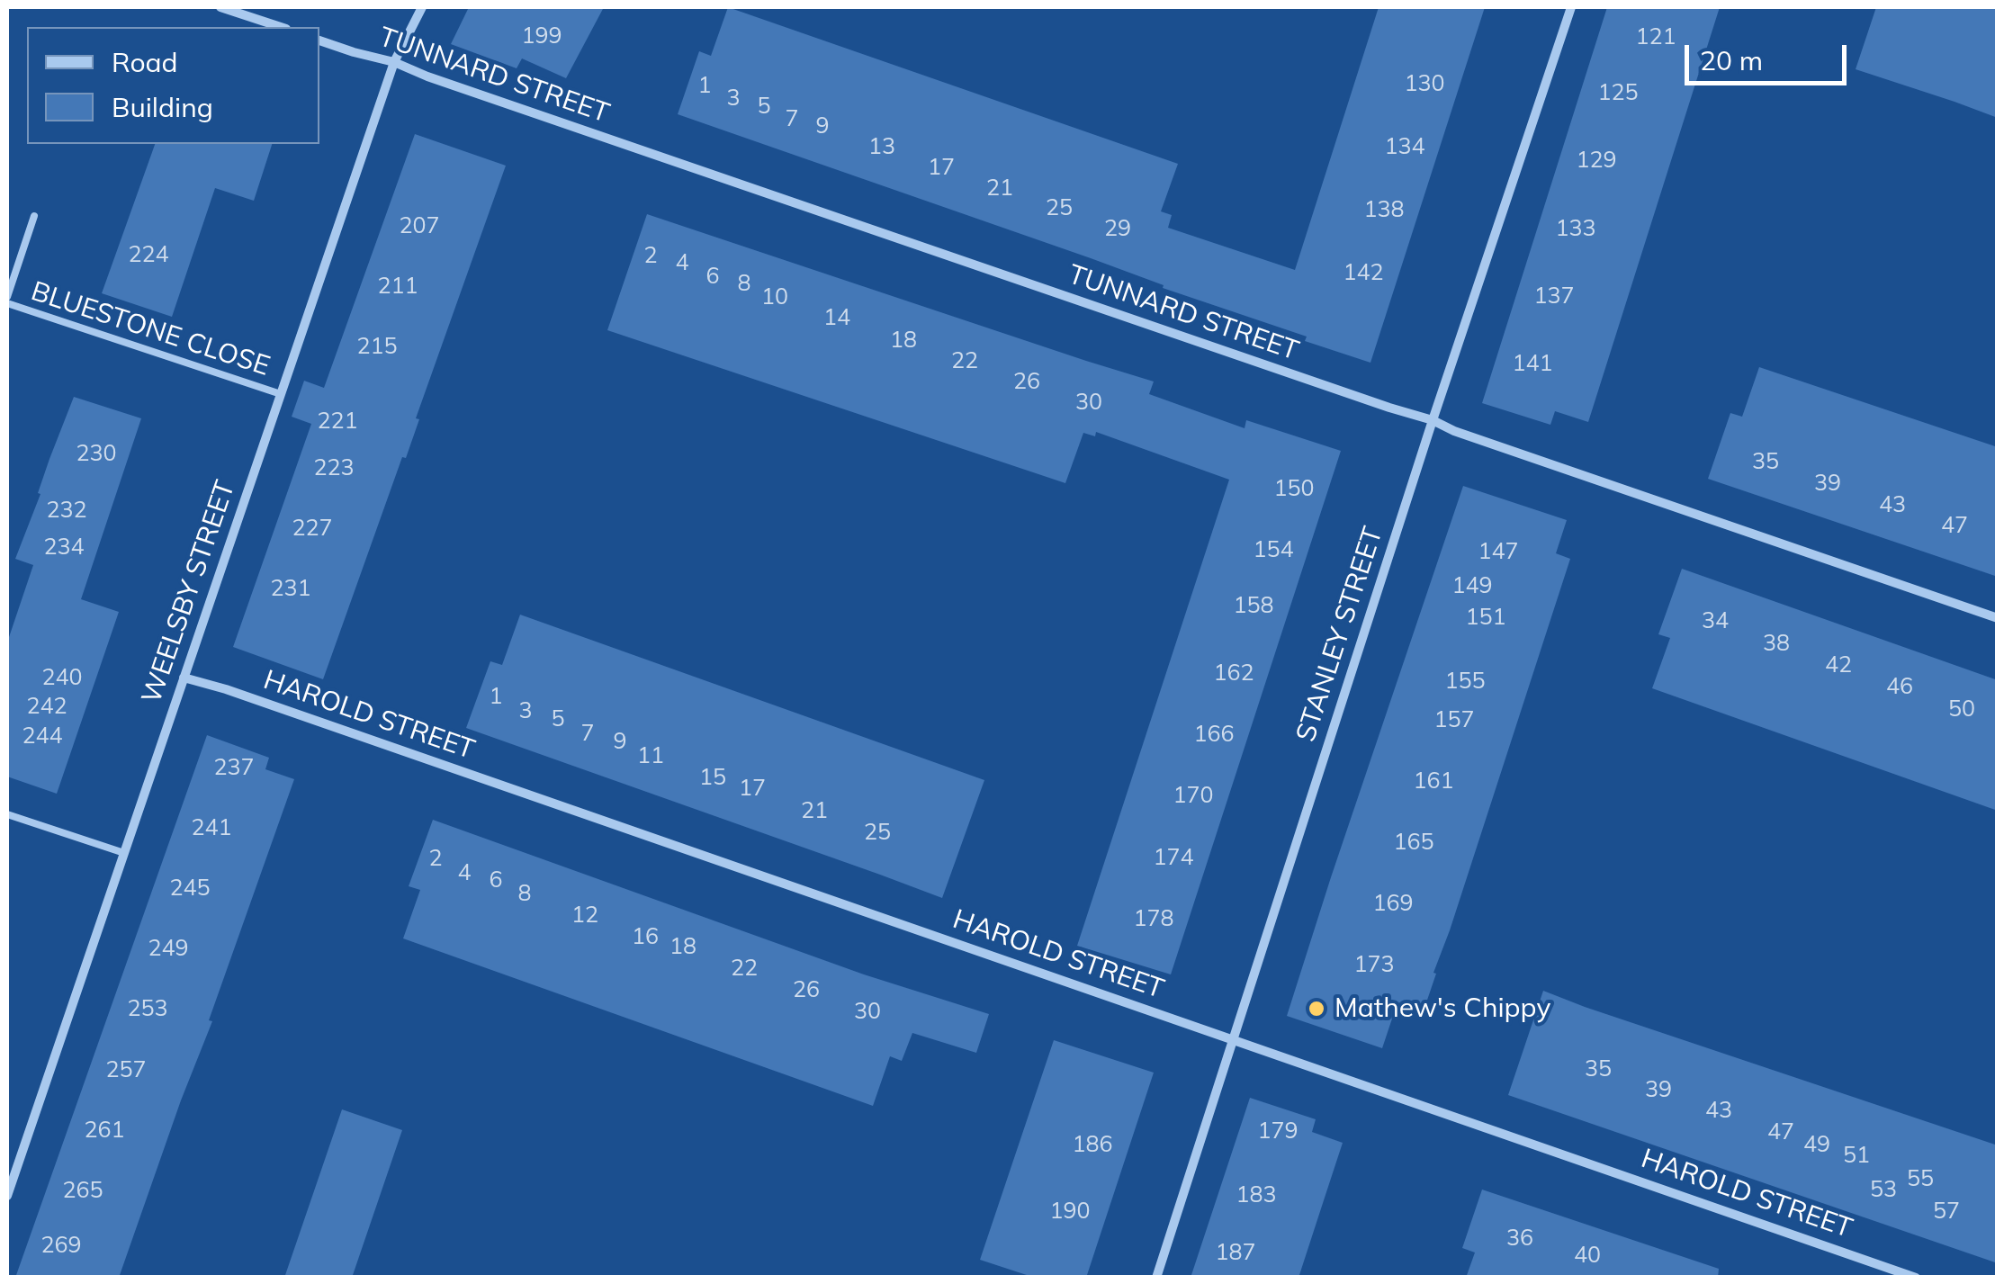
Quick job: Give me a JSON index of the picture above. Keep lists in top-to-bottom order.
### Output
{
  "streets": {
    "street": [
      "TUNNARD STREET",
      "WEELSBY STREET",
      "STANLEY STREET",
      "HAROLD STREET"
    ],
    "lane": ["BLUESTONE CLOSE"]
  },
  "crossings": [
    ["TUNNARD STREET", "WEELSBY STREET"],
    ["TUNNARD STREET", "STANLEY STREET"],
    ["BLUESTONE CLOSE", "WEELSBY STREET"],
    ["WEELSBY STREET", "HAROLD STREET"],
    ["STANLEY STREET", "HAROLD STREET"]
  ],
  "places": ["Mathew's Chippy"],
  "house_numbers": [
    "199",
    "121",
    "130",
    "1",
    "125",
    "3",
    "5",
    "7",
    "9",
    "13",
    "134",
    "129",
    "17",
    "21",
    "25",
    "138",
    "207",
    "29",
    "133",
    "224",
    "2",
    "4",
    "142",
    "6",
    "8",
    "211",
    "137",
    "10",
    "14",
    "18",
    "215",
    "22",
    "141",
    "26",
    "30",
    "221",
    "230",
    "35",
    "223",
    "39",
    "150",
    "43",
    "232",
    "47",
    "227",
    "234",
    "154",
    "147",
    "149",
    "231",
    "158",
    "151",
    "34",
    "38",
    "42",
    "162",
    "240",
    "155",
    "46",
    "1",
    "242",
    "50",
    "3",
    "5",
    "157",
    "7",
    "166",
    "244",
    "9",
    "11",
    "237",
    "15",
    "161",
    "17",
    "170",
    "21",
    "241",
    "25",
    "165",
    "174",
    "2",
    "4",
    "6",
    "245",
    "8",
    "169",
    "12",
    "178",
    "16",
    "18",
    "249",
    "173",
    "22",
    "26",
    "253",
    "30",
    "35",
    "257",
    "39",
    "43",
    "261",
    "179",
    "47",
    "186",
    "49",
    "51",
    "55",
    "53",
    "265",
    "183",
    "190",
    "57",
    "36",
    "269",
    "187",
    "40"
  ],
  "legend": ["Road", "Building"],
  "scale_bar": "20 m"
}
